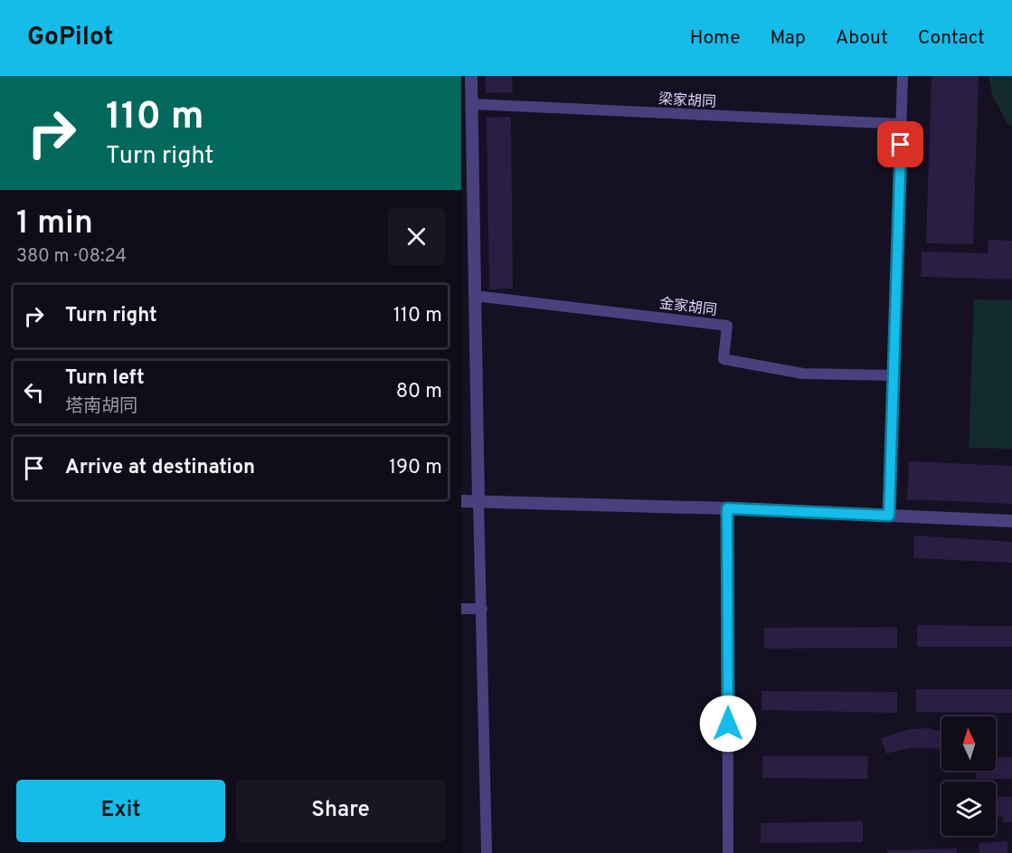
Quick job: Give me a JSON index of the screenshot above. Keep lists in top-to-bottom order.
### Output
{
  "streets": {
    "street": ["梁家胡同", "金家胡同"]
  },
  "north": "top",
  "page": {
    "header": "GoPilot",
    "nav": [
      "Home",
      "Map",
      "About",
      "Contact"
    ],
    "turn": ["110 m", "Turn right"],
    "heading": ["1 min", "380 m · 08:24"],
    "list": [
      {
        "name": "Turn right",
        "value": "110 m"
      },
      {
        "name": "Turn left",
        "note": "塔南胡同",
        "value": "80 m"
      },
      {
        "name": "Arrive at destination",
        "value": "190 m"
      }
    ],
    "buttons": ["Exit", "Share"]
  }
}
